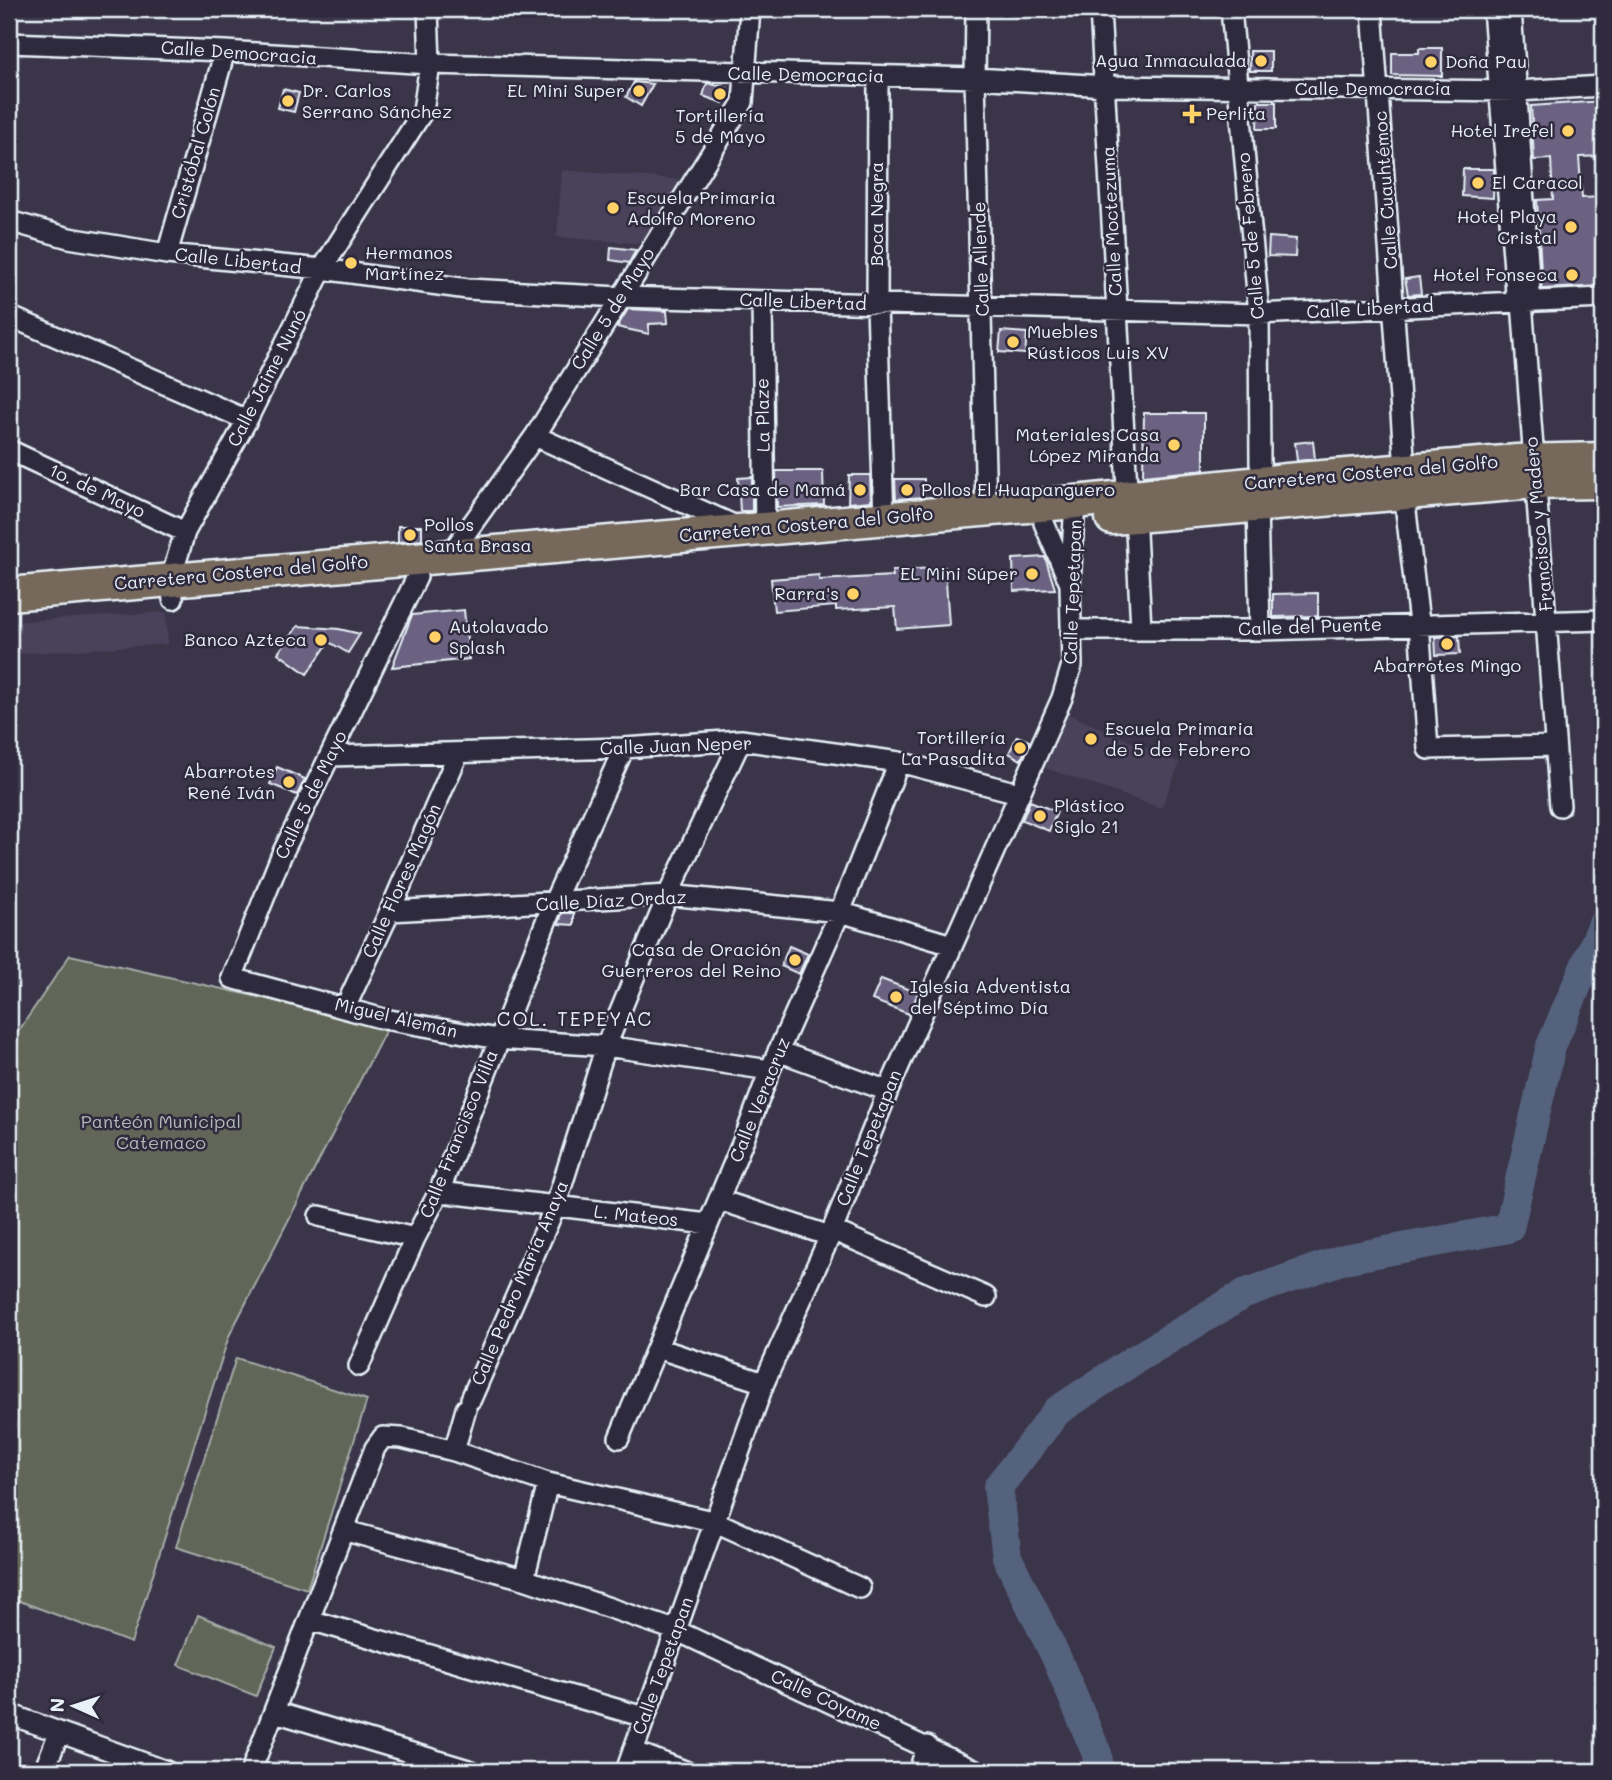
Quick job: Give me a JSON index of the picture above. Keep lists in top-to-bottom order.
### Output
{
  "streets": {
    "main road": ["Carretera Costera del Golfo"],
    "street": [
      "Calle Democracia",
      "Cristóbal Colón",
      "Calle Cuauhtémoc",
      "Boca Negra",
      "Calle Moctezuma",
      "Calle 5 de Febrero",
      "Calle Allende",
      "Calle Libertad",
      "Calle 5 de Mayo",
      "Calle Jaime Nunó",
      "La Plaze",
      "1o. de Mayo",
      "Francisco y Madero",
      "Calle Tepetapan",
      "Calle del Puente",
      "Calle Juan Neper",
      "Calle Flores Magón",
      "Calle Díaz Ordaz",
      "Miguel Alemán",
      "Calle Veracruz",
      "Calle Francisco Villa",
      "L. Mateos",
      "Calle Pedro María Anaya",
      "Calle Coyame"
    ]
  },
  "crossings": [
    ["Calle Democracia", "Cristóbal Colón"],
    ["Calle Democracia", "Calle Cuauhtémoc"],
    ["Calle Democracia", "Boca Negra"],
    ["Calle Democracia", "Calle Moctezuma"],
    ["Calle Democracia", "Calle 5 de Febrero"],
    ["Calle Democracia", "Calle Allende"],
    ["Calle Democracia", "Calle 5 de Mayo"],
    ["Calle Democracia", "Calle Jaime Nunó"],
    ["Calle Democracia", "Francisco y Madero"],
    ["Cristóbal Colón", "Calle Libertad"],
    ["Calle Cuauhtémoc", "Calle Libertad"],
    ["Boca Negra", "Calle Libertad"],
    ["Boca Negra", "Carretera Costera del Golfo"],
    ["Calle Moctezuma", "Calle Libertad"],
    ["Calle Moctezuma", "Carretera Costera del Golfo"],
    ["Calle Moctezuma", "Calle del Puente"],
    ["Calle 5 de Febrero", "Calle Libertad"],
    ["Calle Allende", "Calle Libertad"],
    ["Calle Allende", "Carretera Costera del Golfo"],
    ["Calle Libertad", "Calle 5 de Mayo"],
    ["Calle Libertad", "Calle Jaime Nunó"],
    ["Calle Libertad", "La Plaze"],
    ["Calle Libertad", "Francisco y Madero"],
    ["Calle 5 de Mayo", "Carretera Costera del Golfo"],
    ["Calle 5 de Mayo", "Calle Juan Neper"],
    ["Calle 5 de Mayo", "Miguel Alemán"],
    ["Calle Jaime Nunó", "Carretera Costera del Golfo"],
    ["Calle Jaime Nunó", "1o. de Mayo"],
    ["La Plaze", "Carretera Costera del Golfo"],
    ["Carretera Costera del Golfo", "Francisco y Madero"],
    ["Carretera Costera del Golfo", "Calle Tepetapan"],
    ["Francisco y Madero", "Calle del Puente"],
    ["Calle Tepetapan", "Calle del Puente"],
    ["Calle Tepetapan", "Calle Juan Neper"],
    ["Calle Tepetapan", "Calle Díaz Ordaz"],
    ["Calle Tepetapan", "Calle Coyame"],
    ["Calle Juan Neper", "Calle Flores Magón"],
    ["Calle Juan Neper", "Calle Veracruz"],
    ["Calle Juan Neper", "Calle Francisco Villa"],
    ["Calle Juan Neper", "Calle Pedro María Anaya"],
    ["Calle Flores Magón", "Calle Díaz Ordaz"],
    ["Calle Flores Magón", "Miguel Alemán"],
    ["Calle Díaz Ordaz", "Calle Veracruz"],
    ["Calle Díaz Ordaz", "Calle Francisco Villa"],
    ["Calle Díaz Ordaz", "Calle Pedro María Anaya"],
    ["Miguel Alemán", "Calle Veracruz"],
    ["Miguel Alemán", "Calle Francisco Villa"],
    ["Miguel Alemán", "Calle Pedro María Anaya"],
    ["Calle Veracruz", "L. Mateos"],
    ["Calle Francisco Villa", "L. Mateos"],
    ["L. Mateos", "Calle Pedro María Anaya"]
  ],
  "districts": ["COL. TEPEYAC"],
  "parks": ["Panteón Municipal Catemaco"],
  "places": {
    "other": [
      "Agua Inmaculada",
      "Doña Pau",
      "EL Mini Super",
      "Tortillería 5 de Mayo",
      "Dr. Carlos Serrano Sánchez",
      "Hotel Irefel",
      "El Caracol",
      "Escuela Primaria Adolfo Moreno",
      "Hotel Playa Cristal",
      "Hermanos Martínez",
      "Hotel Fonseca",
      "Muebles Rústicos Luis XV",
      "Materiales Casa López Miranda",
      "Bar Casa de Mamá",
      "Pollos El Huapanguero",
      "Pollos Santa Brasa",
      "EL Mini Súper",
      "Rarra's",
      "Autolavado Splash",
      "Banco Azteca",
      "Abarrotes Mingo",
      "Escuela Primaria de 5 de Febrero",
      "Tortillería La Pasadita",
      "Abarrotes René Iván",
      "Plástico Siglo 21",
      "Casa de Oración Guerreros del Reino",
      "Iglesia Adventista del Séptimo Día"
    ],
    "health": ["Perlita"]
  },
  "north": "left"
}
